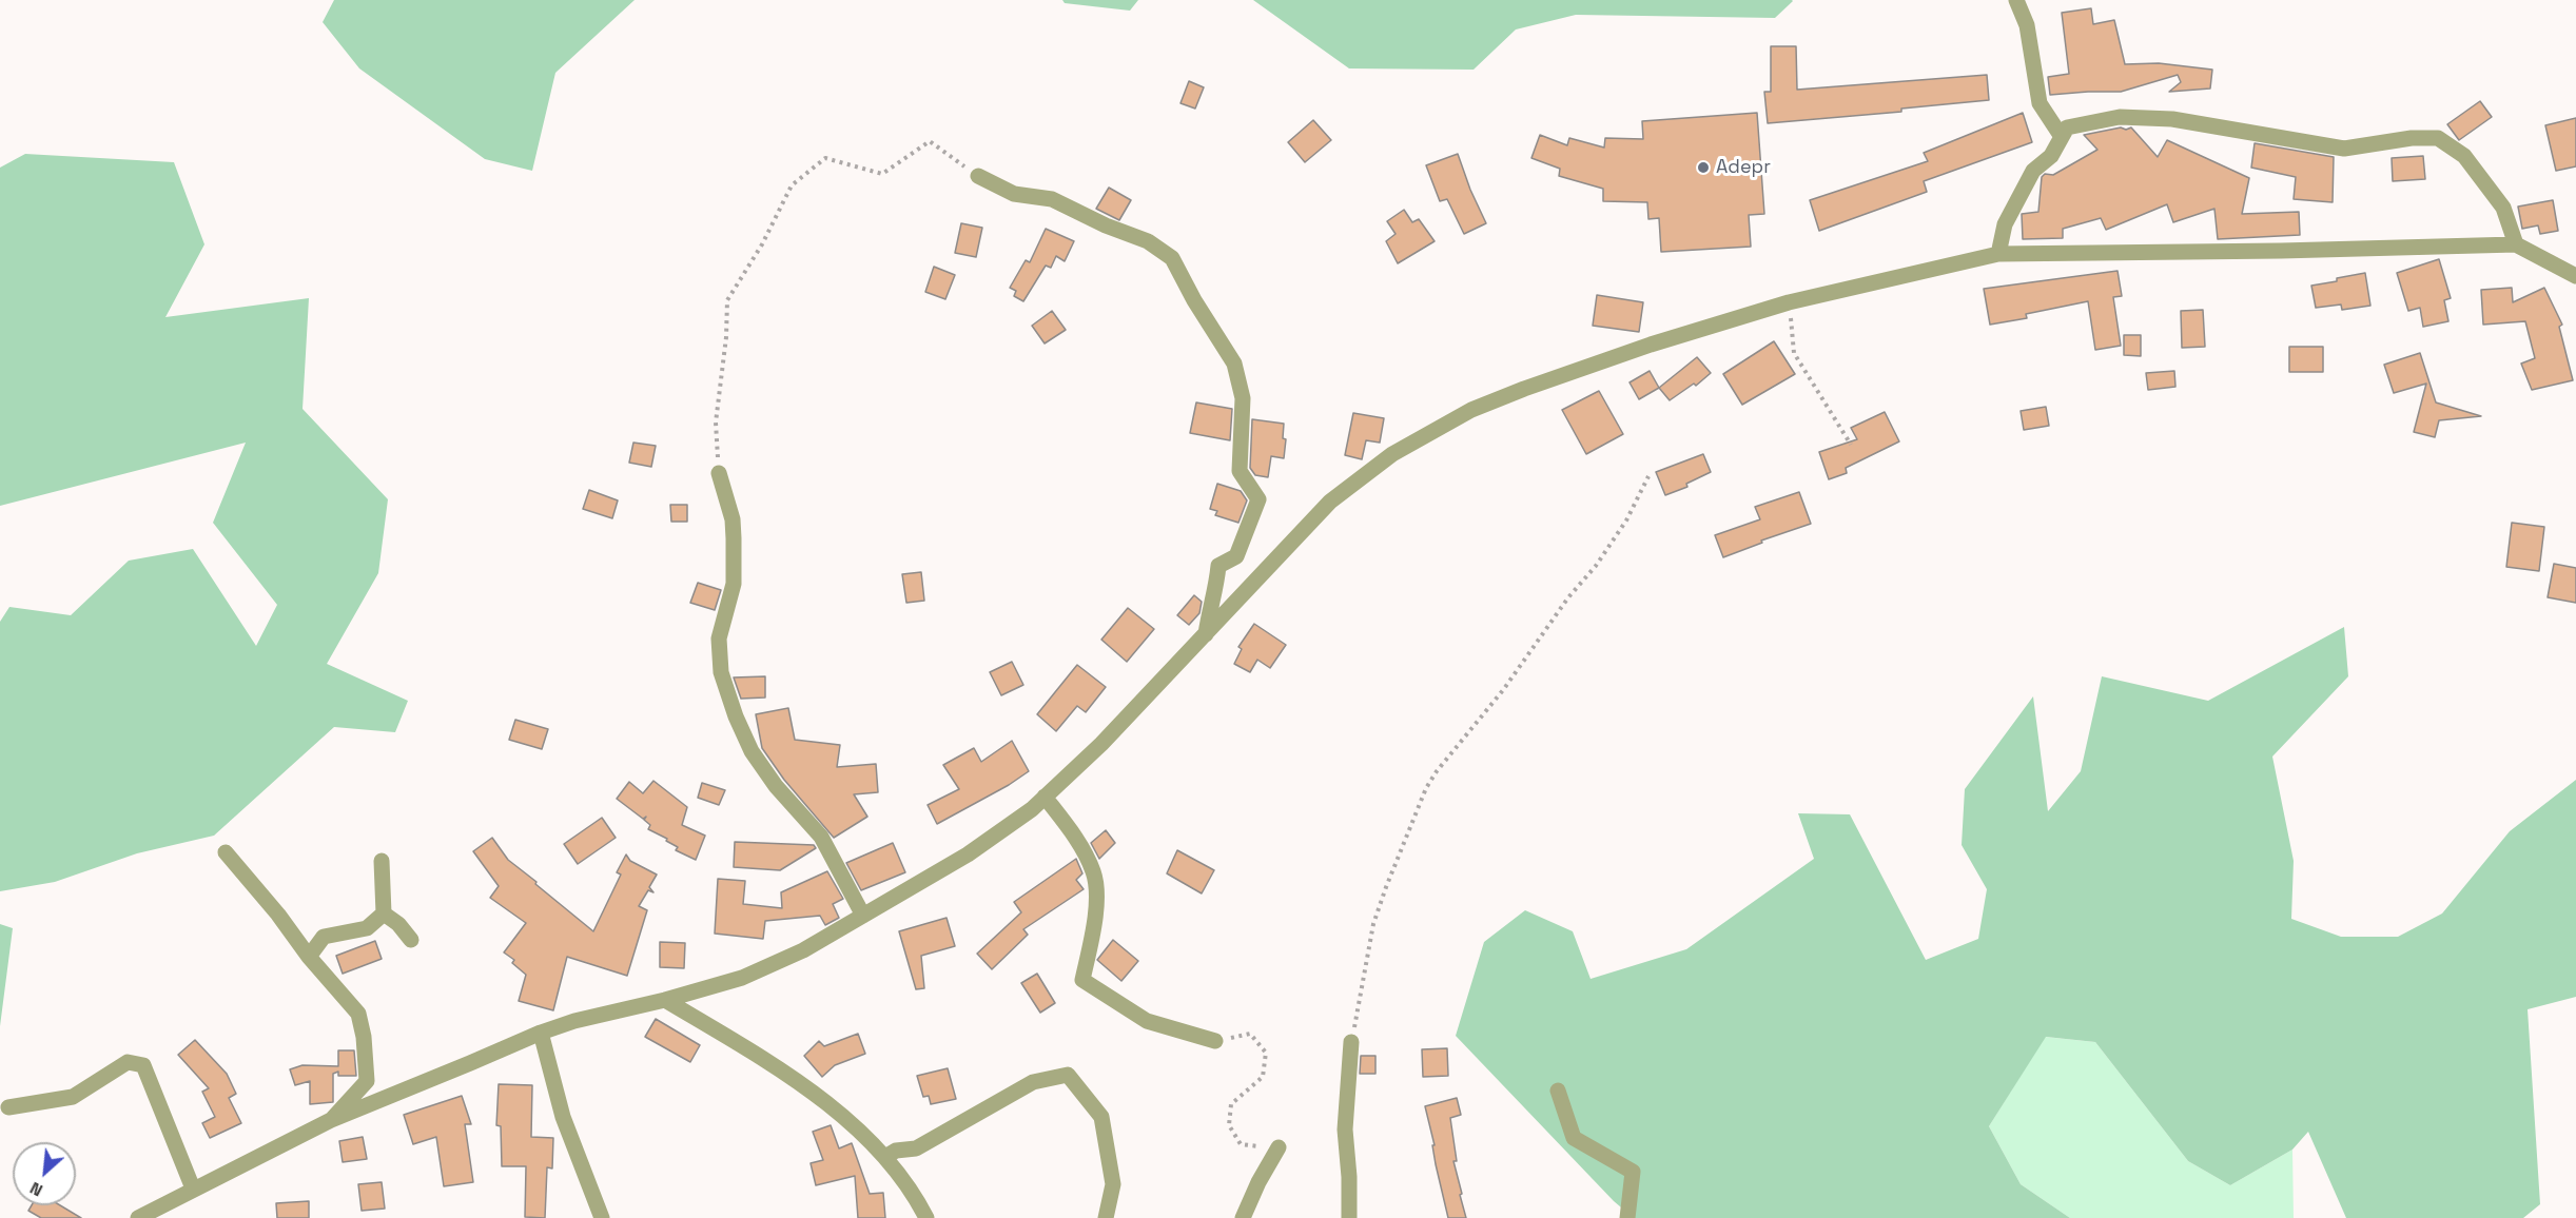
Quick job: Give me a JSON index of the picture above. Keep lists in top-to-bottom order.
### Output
{
  "places": ["Adepr"],
  "north": "bottom left"
}
